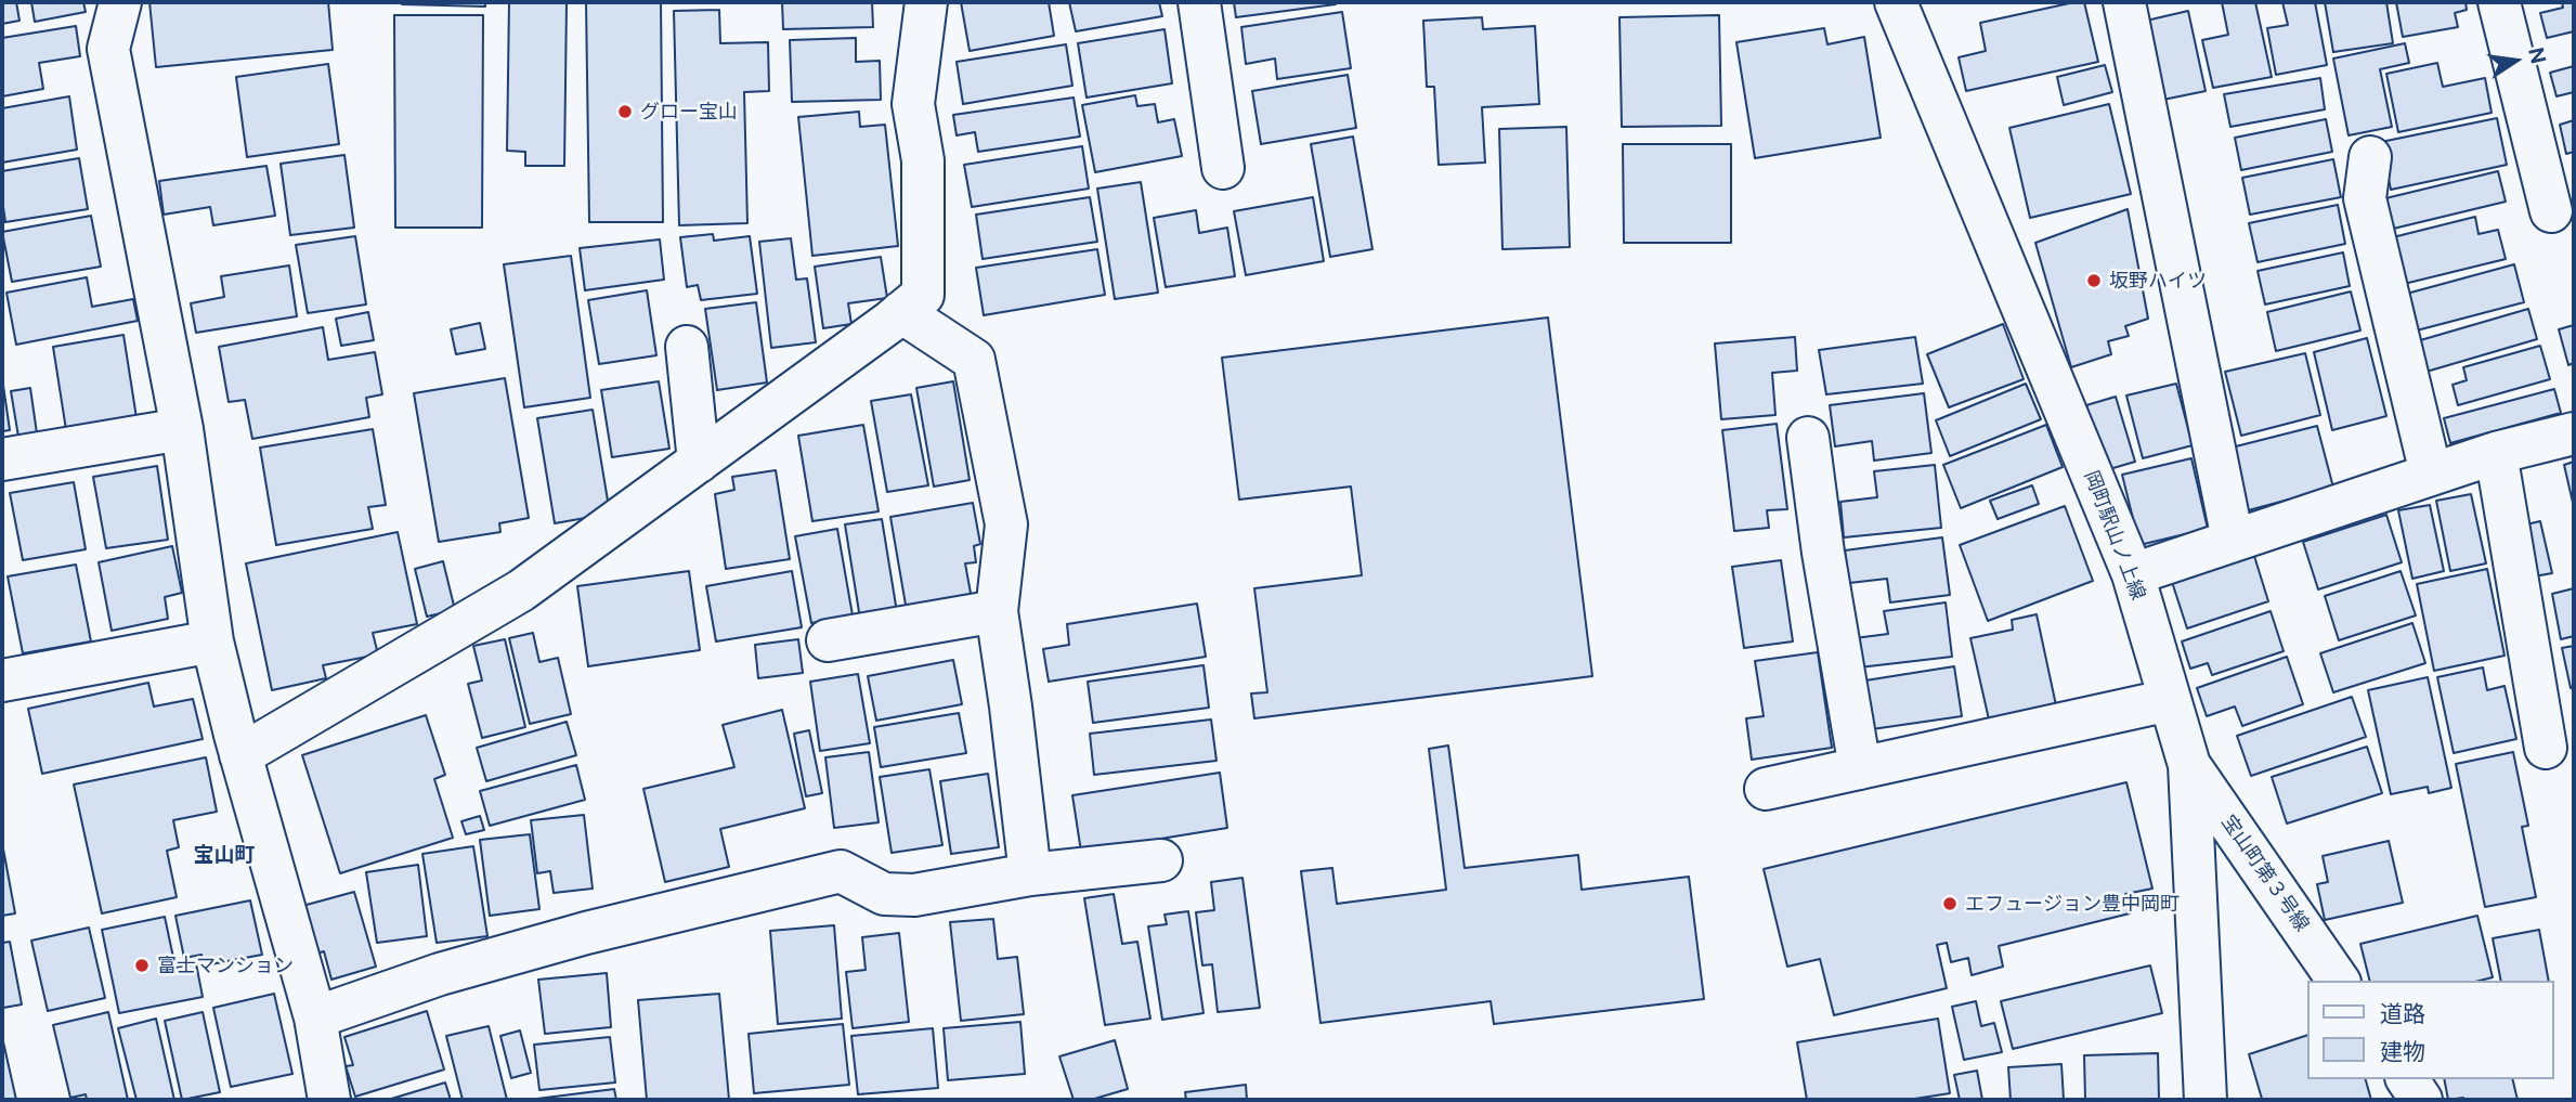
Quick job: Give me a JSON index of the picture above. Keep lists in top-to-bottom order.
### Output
{
  "streets": {
    "street": ["岡町駅山ノ上線", "宝山町第３号線"]
  },
  "crossings": [
    ["岡町駅山ノ上線", "宝山町第３号線"]
  ],
  "districts": ["宝山町"],
  "places": [
    "グロー宝山",
    "坂野ハイツ",
    "エフュージョン豊中岡町",
    "富士マンション"
  ],
  "legend": ["道路", "建物"],
  "north": "right"
}
